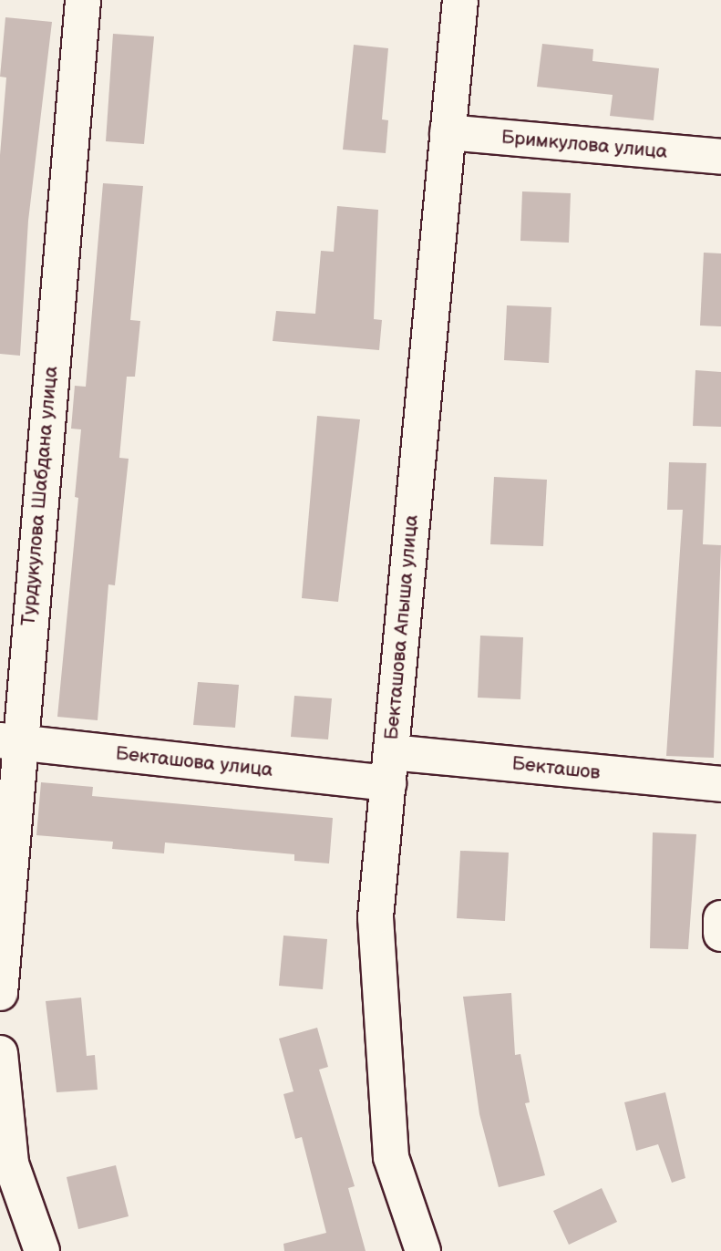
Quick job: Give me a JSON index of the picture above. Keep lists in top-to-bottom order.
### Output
{
  "streets": {
    "street": [
      "Бримкулова улица",
      "Турдукулова Шабдана улица",
      "Бекташова Апыша улица",
      "Бекташова улица",
      "Бекташов"
    ]
  },
  "crossings": [
    ["Бримкулова улица", "Бекташова Апыша улица"],
    ["Турдукулова Шабдана улица", "Бекташова улица"],
    ["Бекташова Апыша улица", "Бекташова улица"],
    ["Бекташова Апыша улица", "Бекташов"],
    ["Бекташова улица", "Бекташов"]
  ]
}
